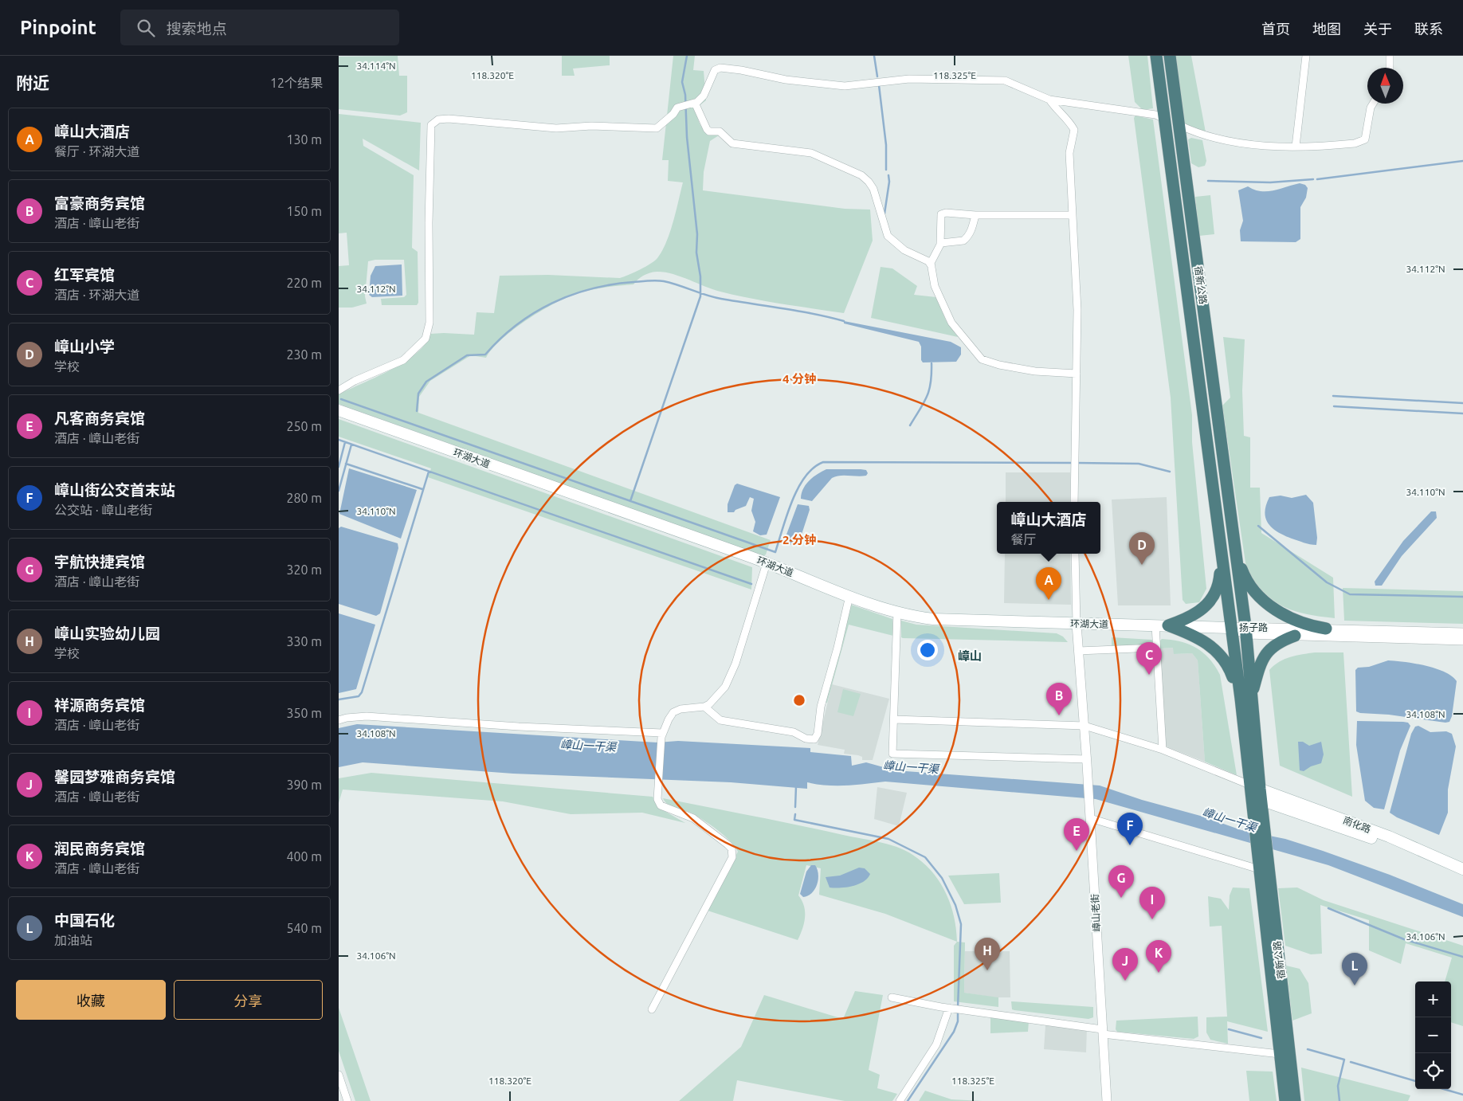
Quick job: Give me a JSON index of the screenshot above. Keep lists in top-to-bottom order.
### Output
{
  "streets": {
    "highway": ["宿新公路"],
    "main road": ["环湖大道", "南化路"],
    "street": ["扬子路", "嶂山老街"]
  },
  "crossings": [
    ["宿新公路", "南化路"],
    ["环湖大道", "扬子路"],
    ["环湖大道", "嶂山老街"]
  ],
  "districts": ["嶂山"],
  "water": ["嶂山一干渠"],
  "north": "top",
  "page": {
    "header": "Pinpoint",
    "search": "搜索地点",
    "nav": [
      "首页",
      "地图",
      "关于",
      "联系"
    ],
    "heading": ["附近", "12个结果"],
    "list": [
      {
        "mark": "A",
        "name": "嶂山大酒店",
        "note": "餐厅 · 环湖大道",
        "value": "130 m"
      },
      {
        "mark": "B",
        "name": "富豪商务宾馆",
        "note": "酒店 · 嶂山老街",
        "value": "150 m"
      },
      {
        "mark": "C",
        "name": "红军宾馆",
        "note": "酒店 · 环湖大道",
        "value": "220 m"
      },
      {
        "mark": "D",
        "name": "嶂山小学",
        "note": "学校",
        "value": "230 m"
      },
      {
        "mark": "E",
        "name": "凡客商务宾馆",
        "note": "酒店 · 嶂山老街",
        "value": "250 m"
      },
      {
        "mark": "F",
        "name": "嶂山街公交首末站",
        "note": "公交站 · 嶂山老街",
        "value": "280 m"
      },
      {
        "mark": "G",
        "name": "宇航快捷宾馆",
        "note": "酒店 · 嶂山老街",
        "value": "320 m"
      },
      {
        "mark": "H",
        "name": "嶂山实验幼儿园",
        "note": "学校",
        "value": "330 m"
      },
      {
        "mark": "I",
        "name": "祥源商务宾馆",
        "note": "酒店 · 嶂山老街",
        "value": "350 m"
      },
      {
        "mark": "J",
        "name": "馨园梦雅商务宾馆",
        "note": "酒店 · 嶂山老街",
        "value": "390 m"
      },
      {
        "mark": "K",
        "name": "润民商务宾馆",
        "note": "酒店 · 嶂山老街",
        "value": "400 m"
      },
      {
        "mark": "L",
        "name": "中国石化",
        "note": "加油站",
        "value": "540 m"
      }
    ],
    "popup": ["嶂山大酒店", "餐厅"],
    "pins": [
      "D",
      "A",
      "C",
      "B",
      "F",
      "E",
      "G",
      "I",
      "H",
      "K",
      "J",
      "L"
    ],
    "buttons": ["收藏", "分享"],
    "map_buttons": ["+", "−"]
  },
  "coordinates": [
    "34.114°N",
    "118.320°E",
    "118.325°E",
    "34.112°N",
    "34.110°N",
    "34.108°N",
    "34.106°N"
  ],
  "rings": ["4 分钟", "2 分钟"]
}
